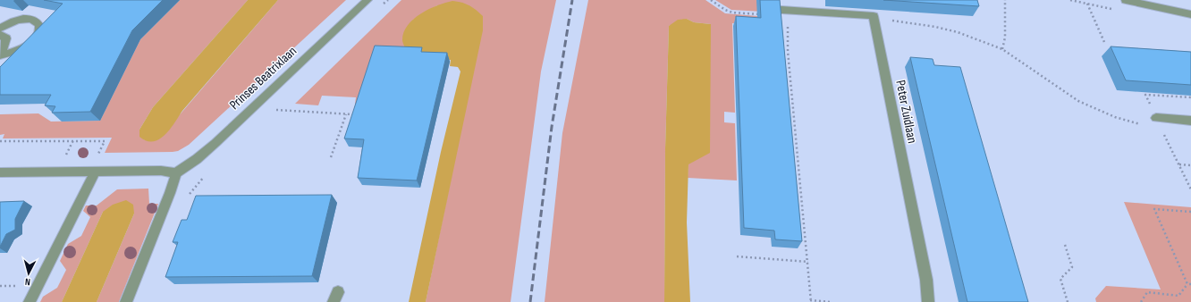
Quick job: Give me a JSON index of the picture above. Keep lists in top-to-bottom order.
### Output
{
  "streets": {
    "street": ["Prinses Beatrixlaan", "Peter Zuidlaan"]
  },
  "north": "bottom"
}
